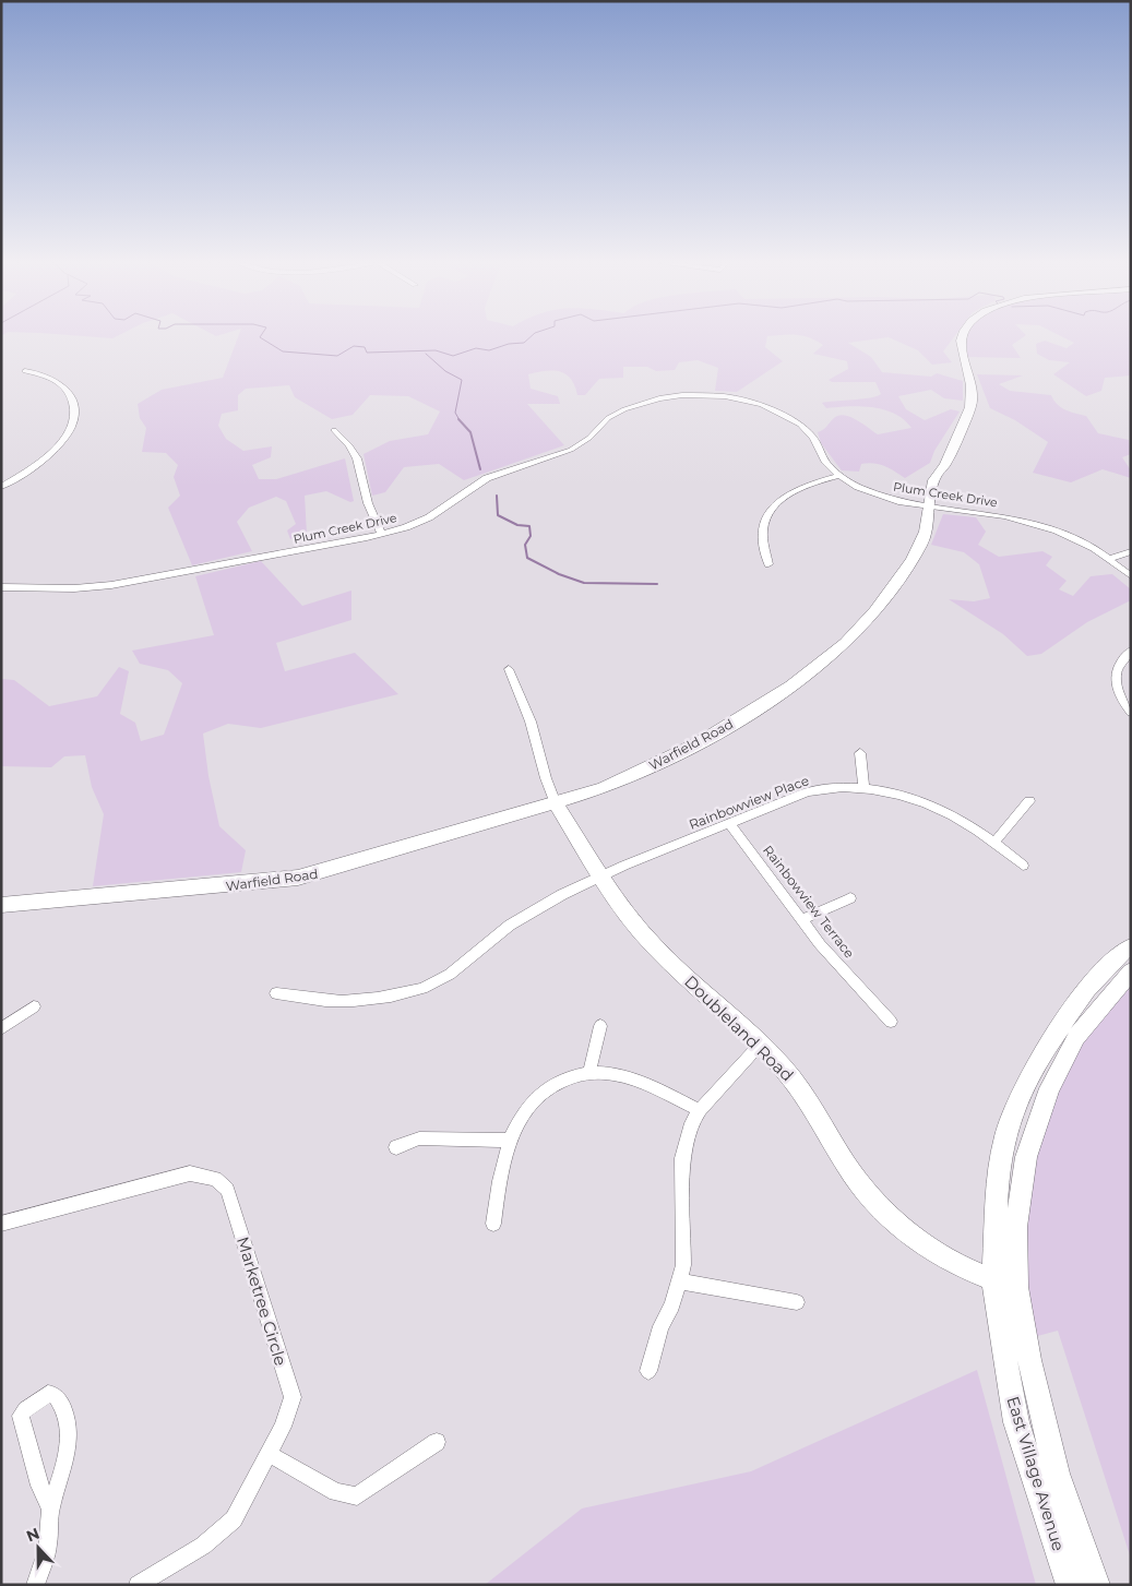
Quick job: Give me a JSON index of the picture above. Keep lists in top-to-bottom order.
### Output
{
  "streets": {
    "street": [
      "Plum Creek Drive",
      "Warfield Road",
      "Rainbowview Place",
      "Rainbowview Terrace",
      "Doubleland Road",
      "Marketree Circle",
      "East Village Avenue"
    ]
  },
  "crossings": [
    ["Plum Creek Drive", "Warfield Road"],
    ["Warfield Road", "Doubleland Road"],
    ["Rainbowview Place", "Rainbowview Terrace"],
    ["Rainbowview Place", "Doubleland Road"],
    ["Doubleland Road", "East Village Avenue"]
  ],
  "north": "top"
}
